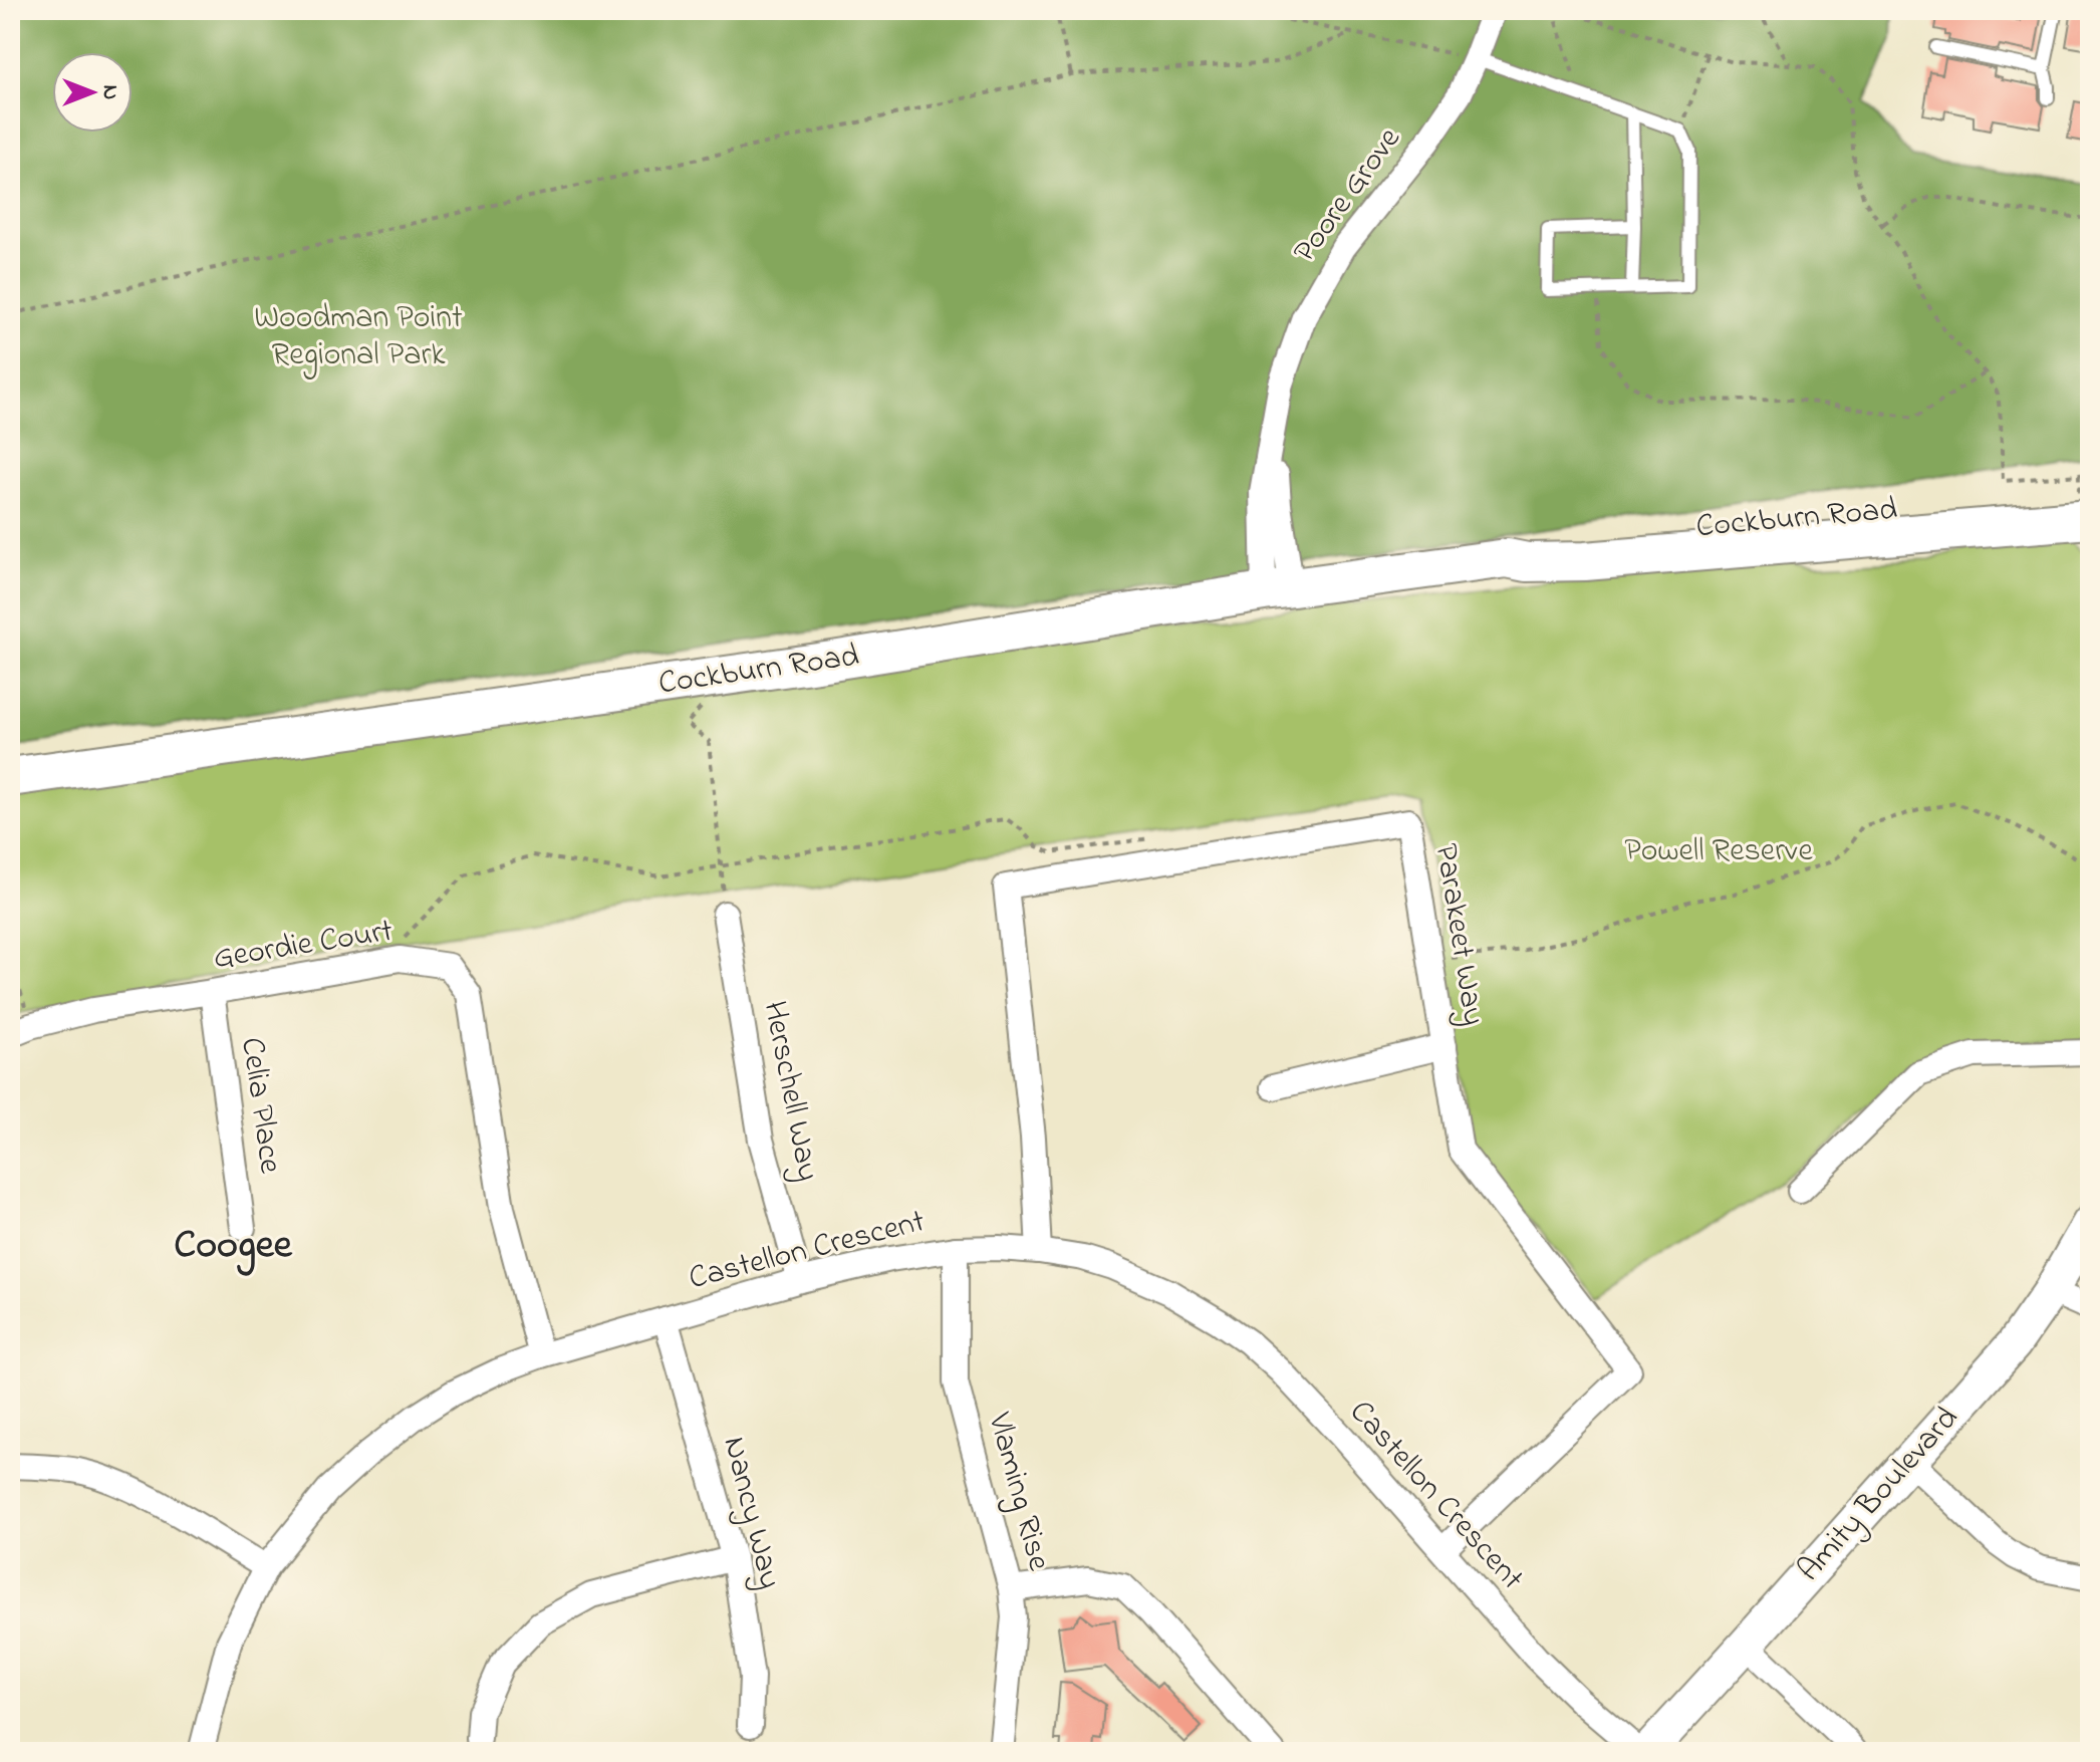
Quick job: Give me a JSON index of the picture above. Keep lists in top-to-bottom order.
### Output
{
  "streets": {
    "main road": ["Cockburn Road"],
    "street": [
      "Poore Grove",
      "Parakeet Way",
      "Geordie Court",
      "Herschell Way",
      "Celia Place",
      "Castellon Crescent",
      "Vlaming Rise",
      "Amity Boulevard",
      "Nancy Way"
    ]
  },
  "crossings": [
    ["Poore Grove", "Cockburn Road"],
    ["Parakeet Way", "Castellon Crescent"],
    ["Geordie Court", "Celia Place"],
    ["Geordie Court", "Castellon Crescent"],
    ["Herschell Way", "Castellon Crescent"],
    ["Castellon Crescent", "Vlaming Rise"],
    ["Castellon Crescent", "Nancy Way"]
  ],
  "districts": ["Coogee"],
  "parks": ["Woodman Point Regional Park", "Powell Reserve"],
  "north": "right"
}
